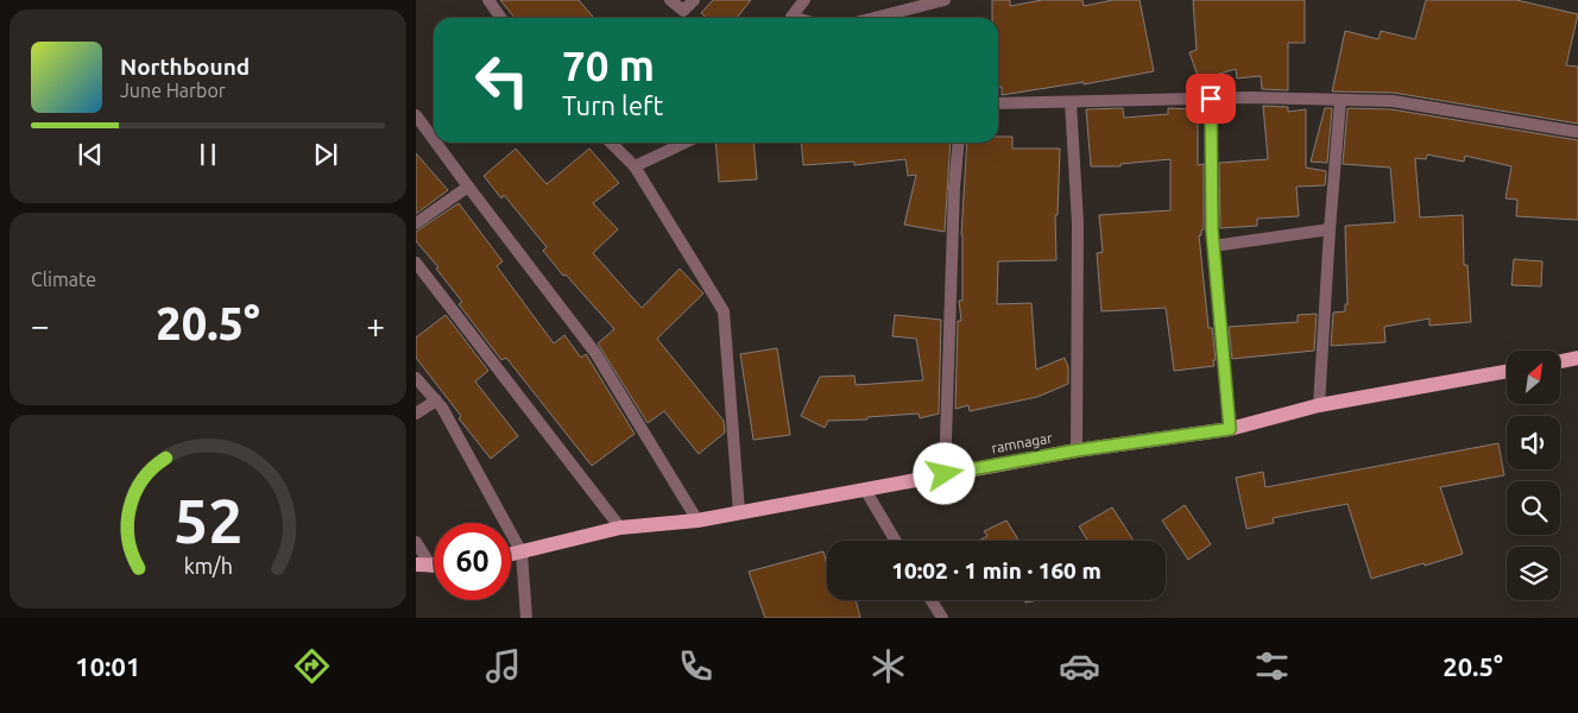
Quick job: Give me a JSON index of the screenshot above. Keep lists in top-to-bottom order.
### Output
{
  "streets": {
    "main road": ["ramnagar"]
  },
  "north": "top right",
  "page": {
    "turn": ["70 m", "Turn left"],
    "song": ["Northbound", "June Harbor"],
    "tile": "Climate",
    "heat": ["−", "20.5°", "+"],
    "limit": "60",
    "trip": "10:02 · 1 min · 160 m",
    "tabs": ["10:01", "20.5°"],
    "gauge": ["52", "km/h"]
  }
}
